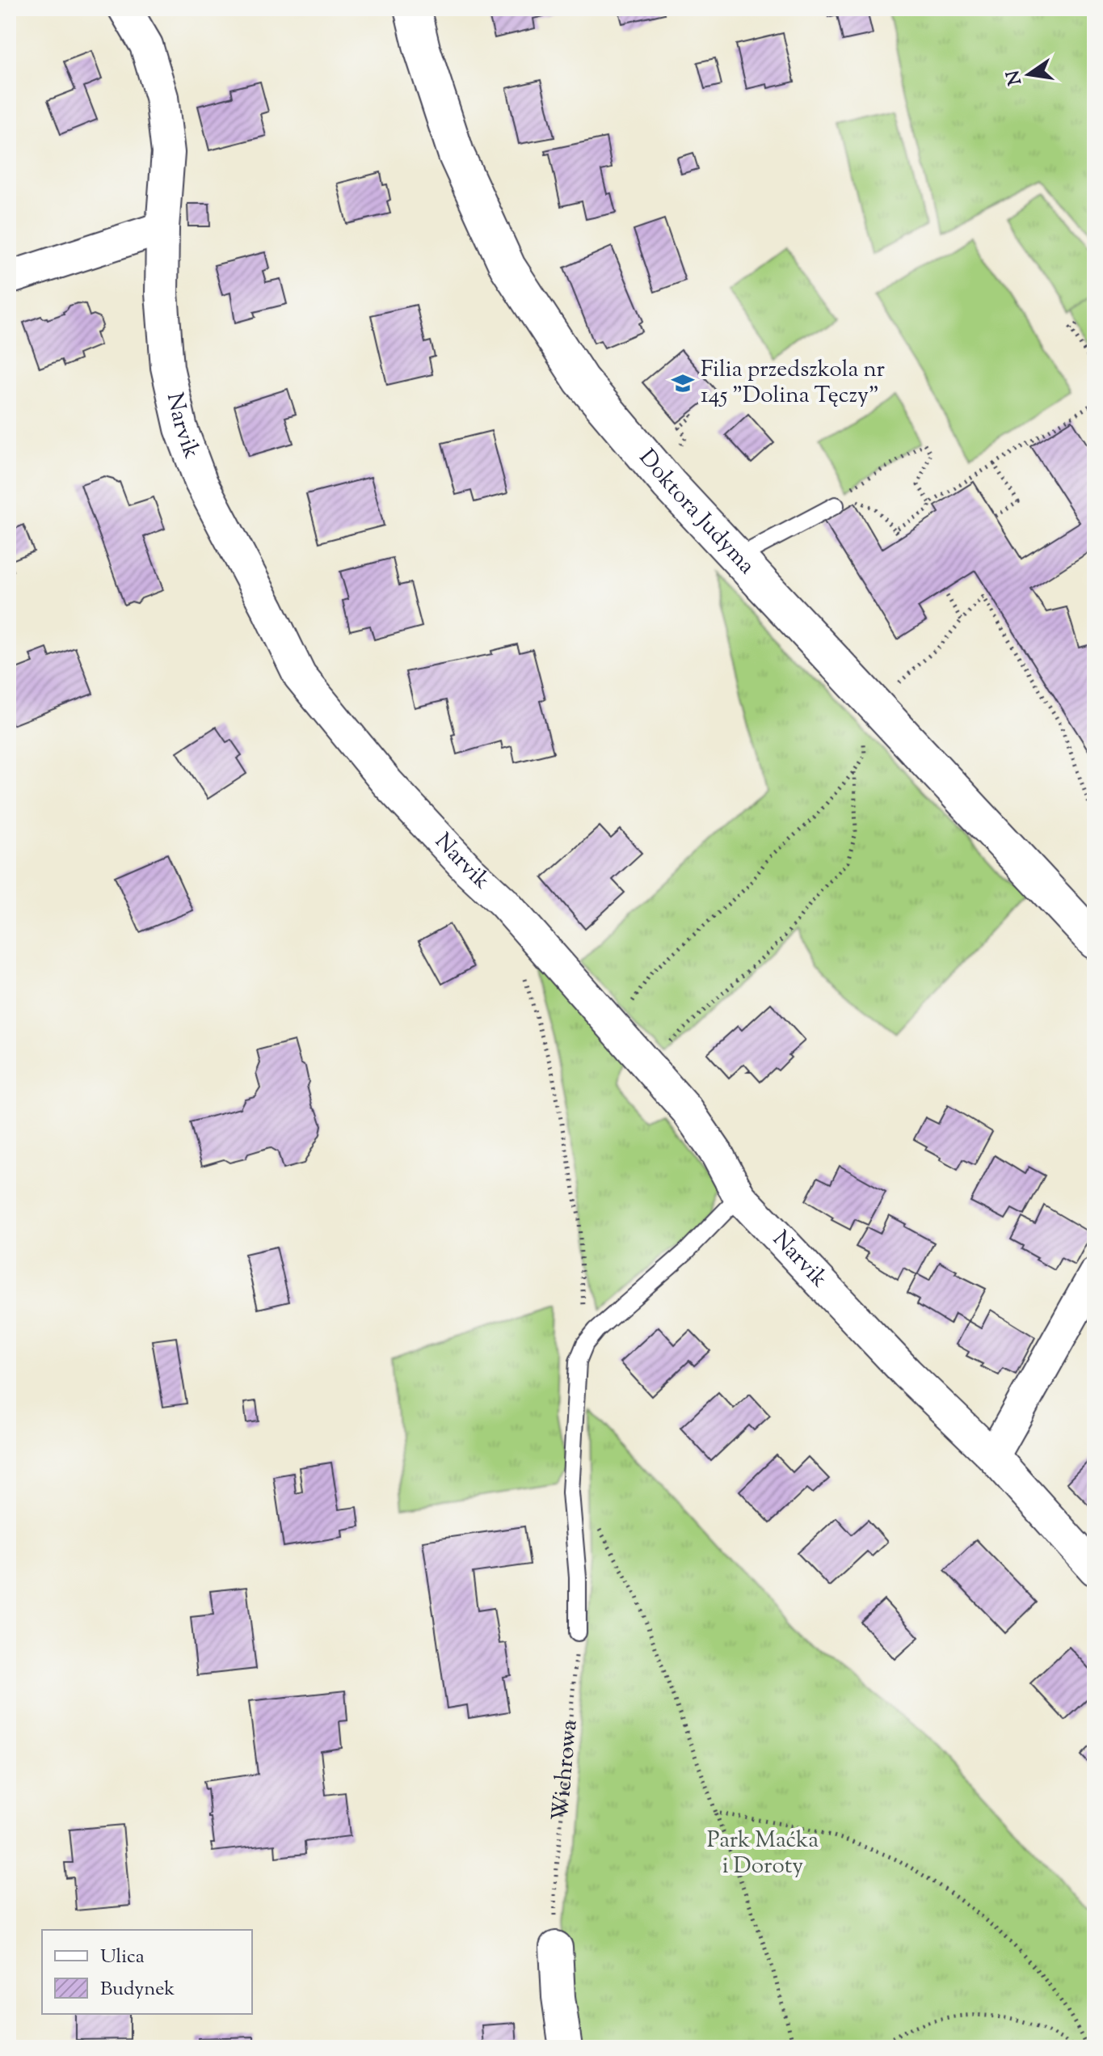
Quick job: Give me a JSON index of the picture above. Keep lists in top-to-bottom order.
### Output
{
  "streets": {
    "street": ["Narvik", "Doktora Judyma"],
    "path": ["Wichrowa"]
  },
  "parks": ["Park Maćka i Doroty"],
  "places": {
    "school or university": ["Filia przedszkola nr 145 \"Dolina Tęczy\""]
  },
  "legend": ["Ulica", "Budynek"],
  "north": "left"
}
